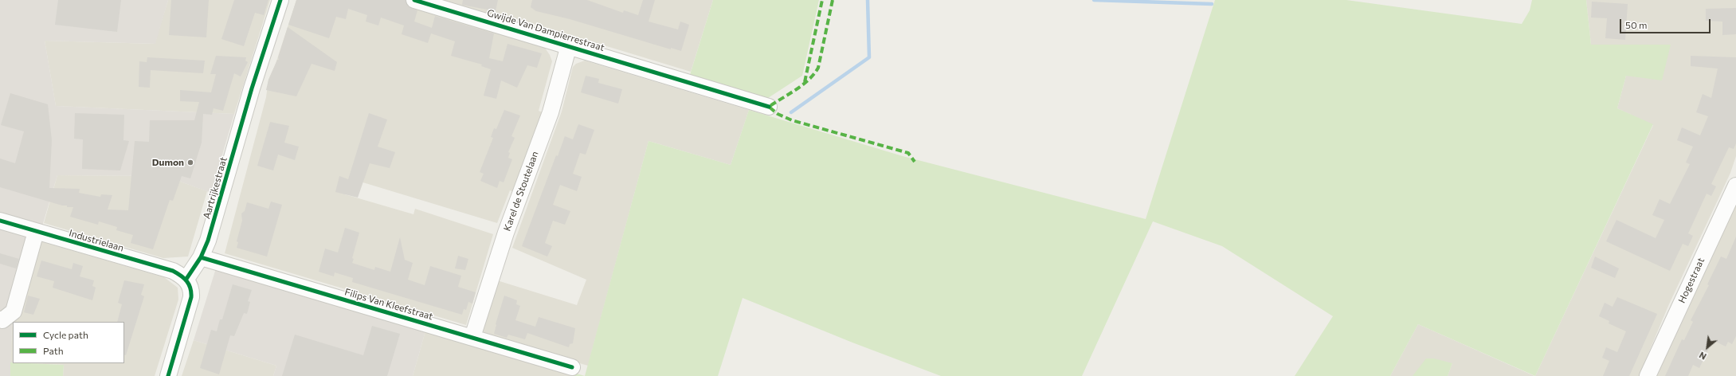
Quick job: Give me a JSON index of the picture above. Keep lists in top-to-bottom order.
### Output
{
  "streets": {
    "street": [
      "Gwijde Van Dampierrestraat",
      "Aartrijkestraat",
      "Karel de Stoutelaan",
      "Industrielaan",
      "Hogestraat",
      "Filips Van Kleefstraat"
    ]
  },
  "crossings": [
    ["Gwijde Van Dampierrestraat", "Karel de Stoutelaan"],
    ["Aartrijkestraat", "Industrielaan"],
    ["Aartrijkestraat", "Filips Van Kleefstraat"],
    ["Karel de Stoutelaan", "Filips Van Kleefstraat"]
  ],
  "places": ["Dumon"],
  "legend": ["Cycle path", "Path"],
  "scale_bar": "50 m",
  "north": "bottom left"
}
